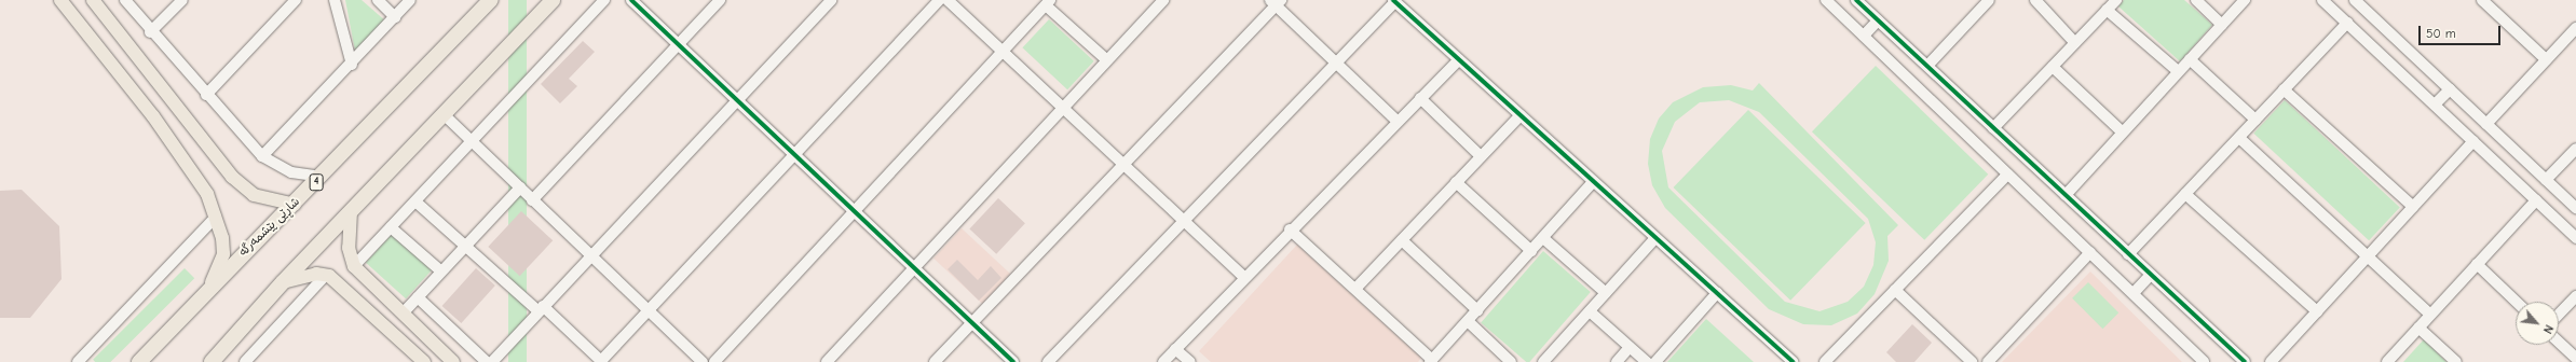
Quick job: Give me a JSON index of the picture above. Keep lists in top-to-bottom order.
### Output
{
  "streets": {
    "highway": ["4", "شاڕێی پێشمەرگە"]
  },
  "scale_bar": "50 m",
  "north": "bottom right"
}
